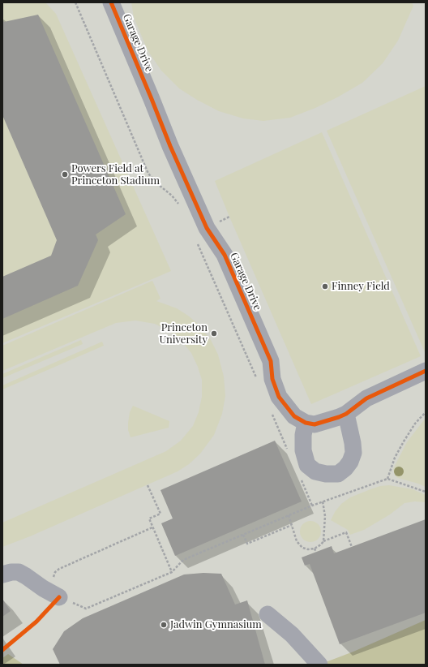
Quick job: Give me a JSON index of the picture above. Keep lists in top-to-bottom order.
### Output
{
  "streets": {
    "street": ["Garage Drive"]
  },
  "places": [
    "Powers Field at Princeton Stadium",
    "Finney Field",
    "Princeton University",
    "Jadwin Gymnasium"
  ]
}
